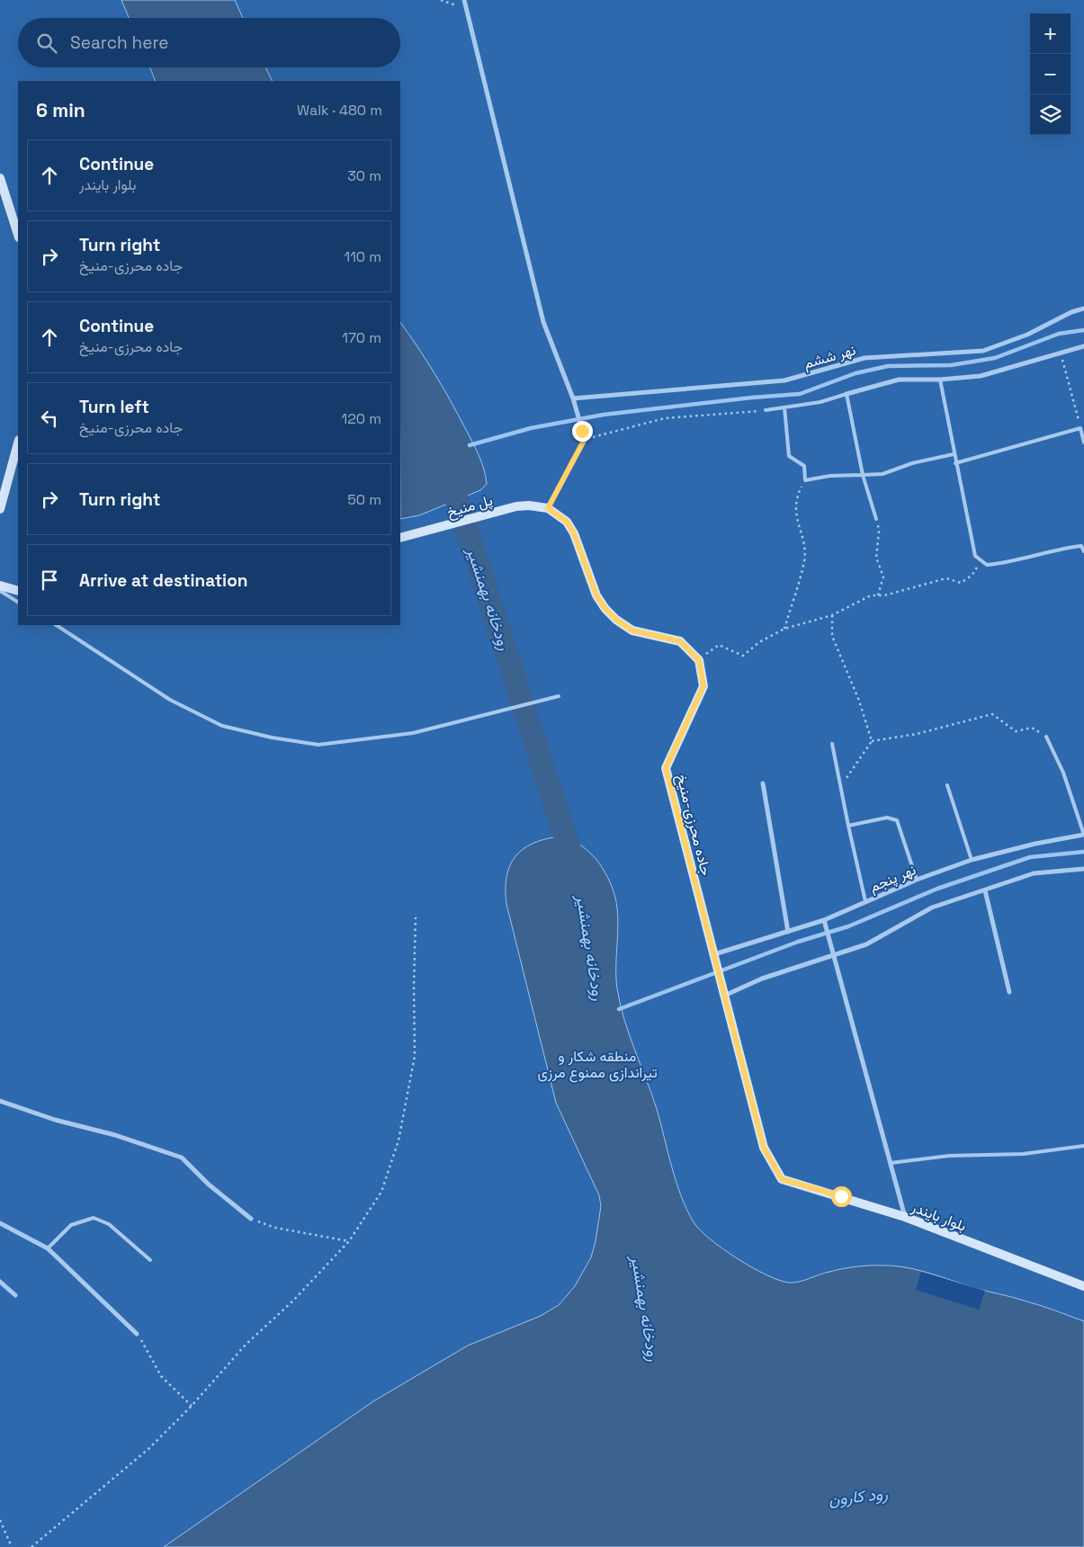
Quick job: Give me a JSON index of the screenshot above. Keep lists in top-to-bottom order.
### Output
{
  "streets": {
    "main road": ["پل منیخ", "جاده محرزی-منیخ", "بلوار بایندر"],
    "street": ["نهر ششم", "نهر پنجم"]
  },
  "crossings": [
    ["جاده محرزی-منیخ", "نهر پنجم"],
    ["جاده محرزی-منیخ", "بلوار بایندر"]
  ],
  "water": ["رودخانه بهمنشیر", "رود کارون"],
  "parks": ["منطقه شکار و تیراندازی ممنوع مرزی"],
  "page": {
    "map_buttons": ["+", "−"],
    "search": "Search here",
    "heading": ["6 min", "Walk · 480 m"],
    "list": [
      ["Continue", "بلوار بایندر", "30 m"],
      ["Turn right", "جاده محرزی-منیخ", "110 m"],
      ["Continue", "جاده محرزی-منیخ", "170 m"],
      ["Turn left", "جاده محرزی-منیخ", "120 m"],
      ["Turn right", "50 m"],
      "Arrive at destination"
    ]
  }
}
